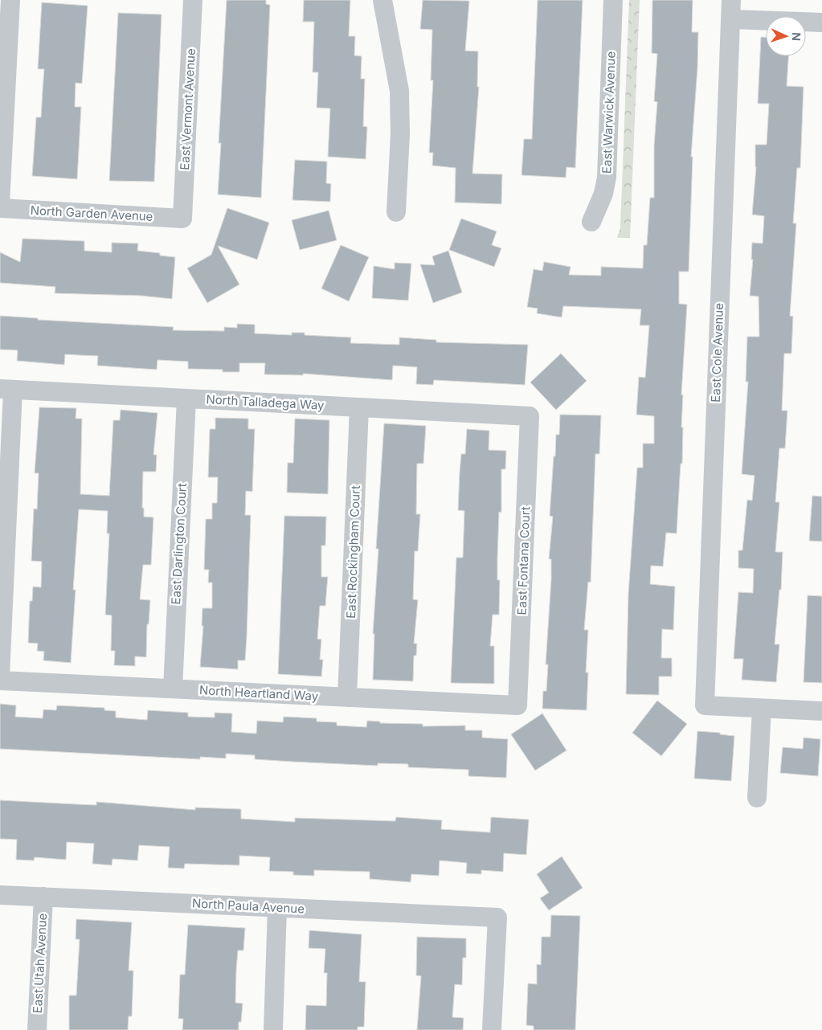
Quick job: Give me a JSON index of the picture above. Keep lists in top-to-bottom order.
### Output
{
  "streets": {
    "street": [
      "East Vermont Avenue",
      "East Warwick Avenue",
      "North Garden Avenue",
      "East Cole Avenue",
      "North Talladega Way",
      "East Darlington Court",
      "East Rockingham Court",
      "East Fontana Court",
      "North Heartland Way",
      "North Paula Avenue",
      "East Utah Avenue"
    ]
  },
  "crossings": [
    ["East Vermont Avenue", "North Garden Avenue"],
    ["North Talladega Way", "East Darlington Court"],
    ["North Talladega Way", "East Rockingham Court"],
    ["North Talladega Way", "East Fontana Court"],
    ["East Darlington Court", "North Heartland Way"],
    ["East Rockingham Court", "North Heartland Way"],
    ["East Fontana Court", "North Heartland Way"],
    ["North Paula Avenue", "East Utah Avenue"]
  ],
  "north": "right"
}
